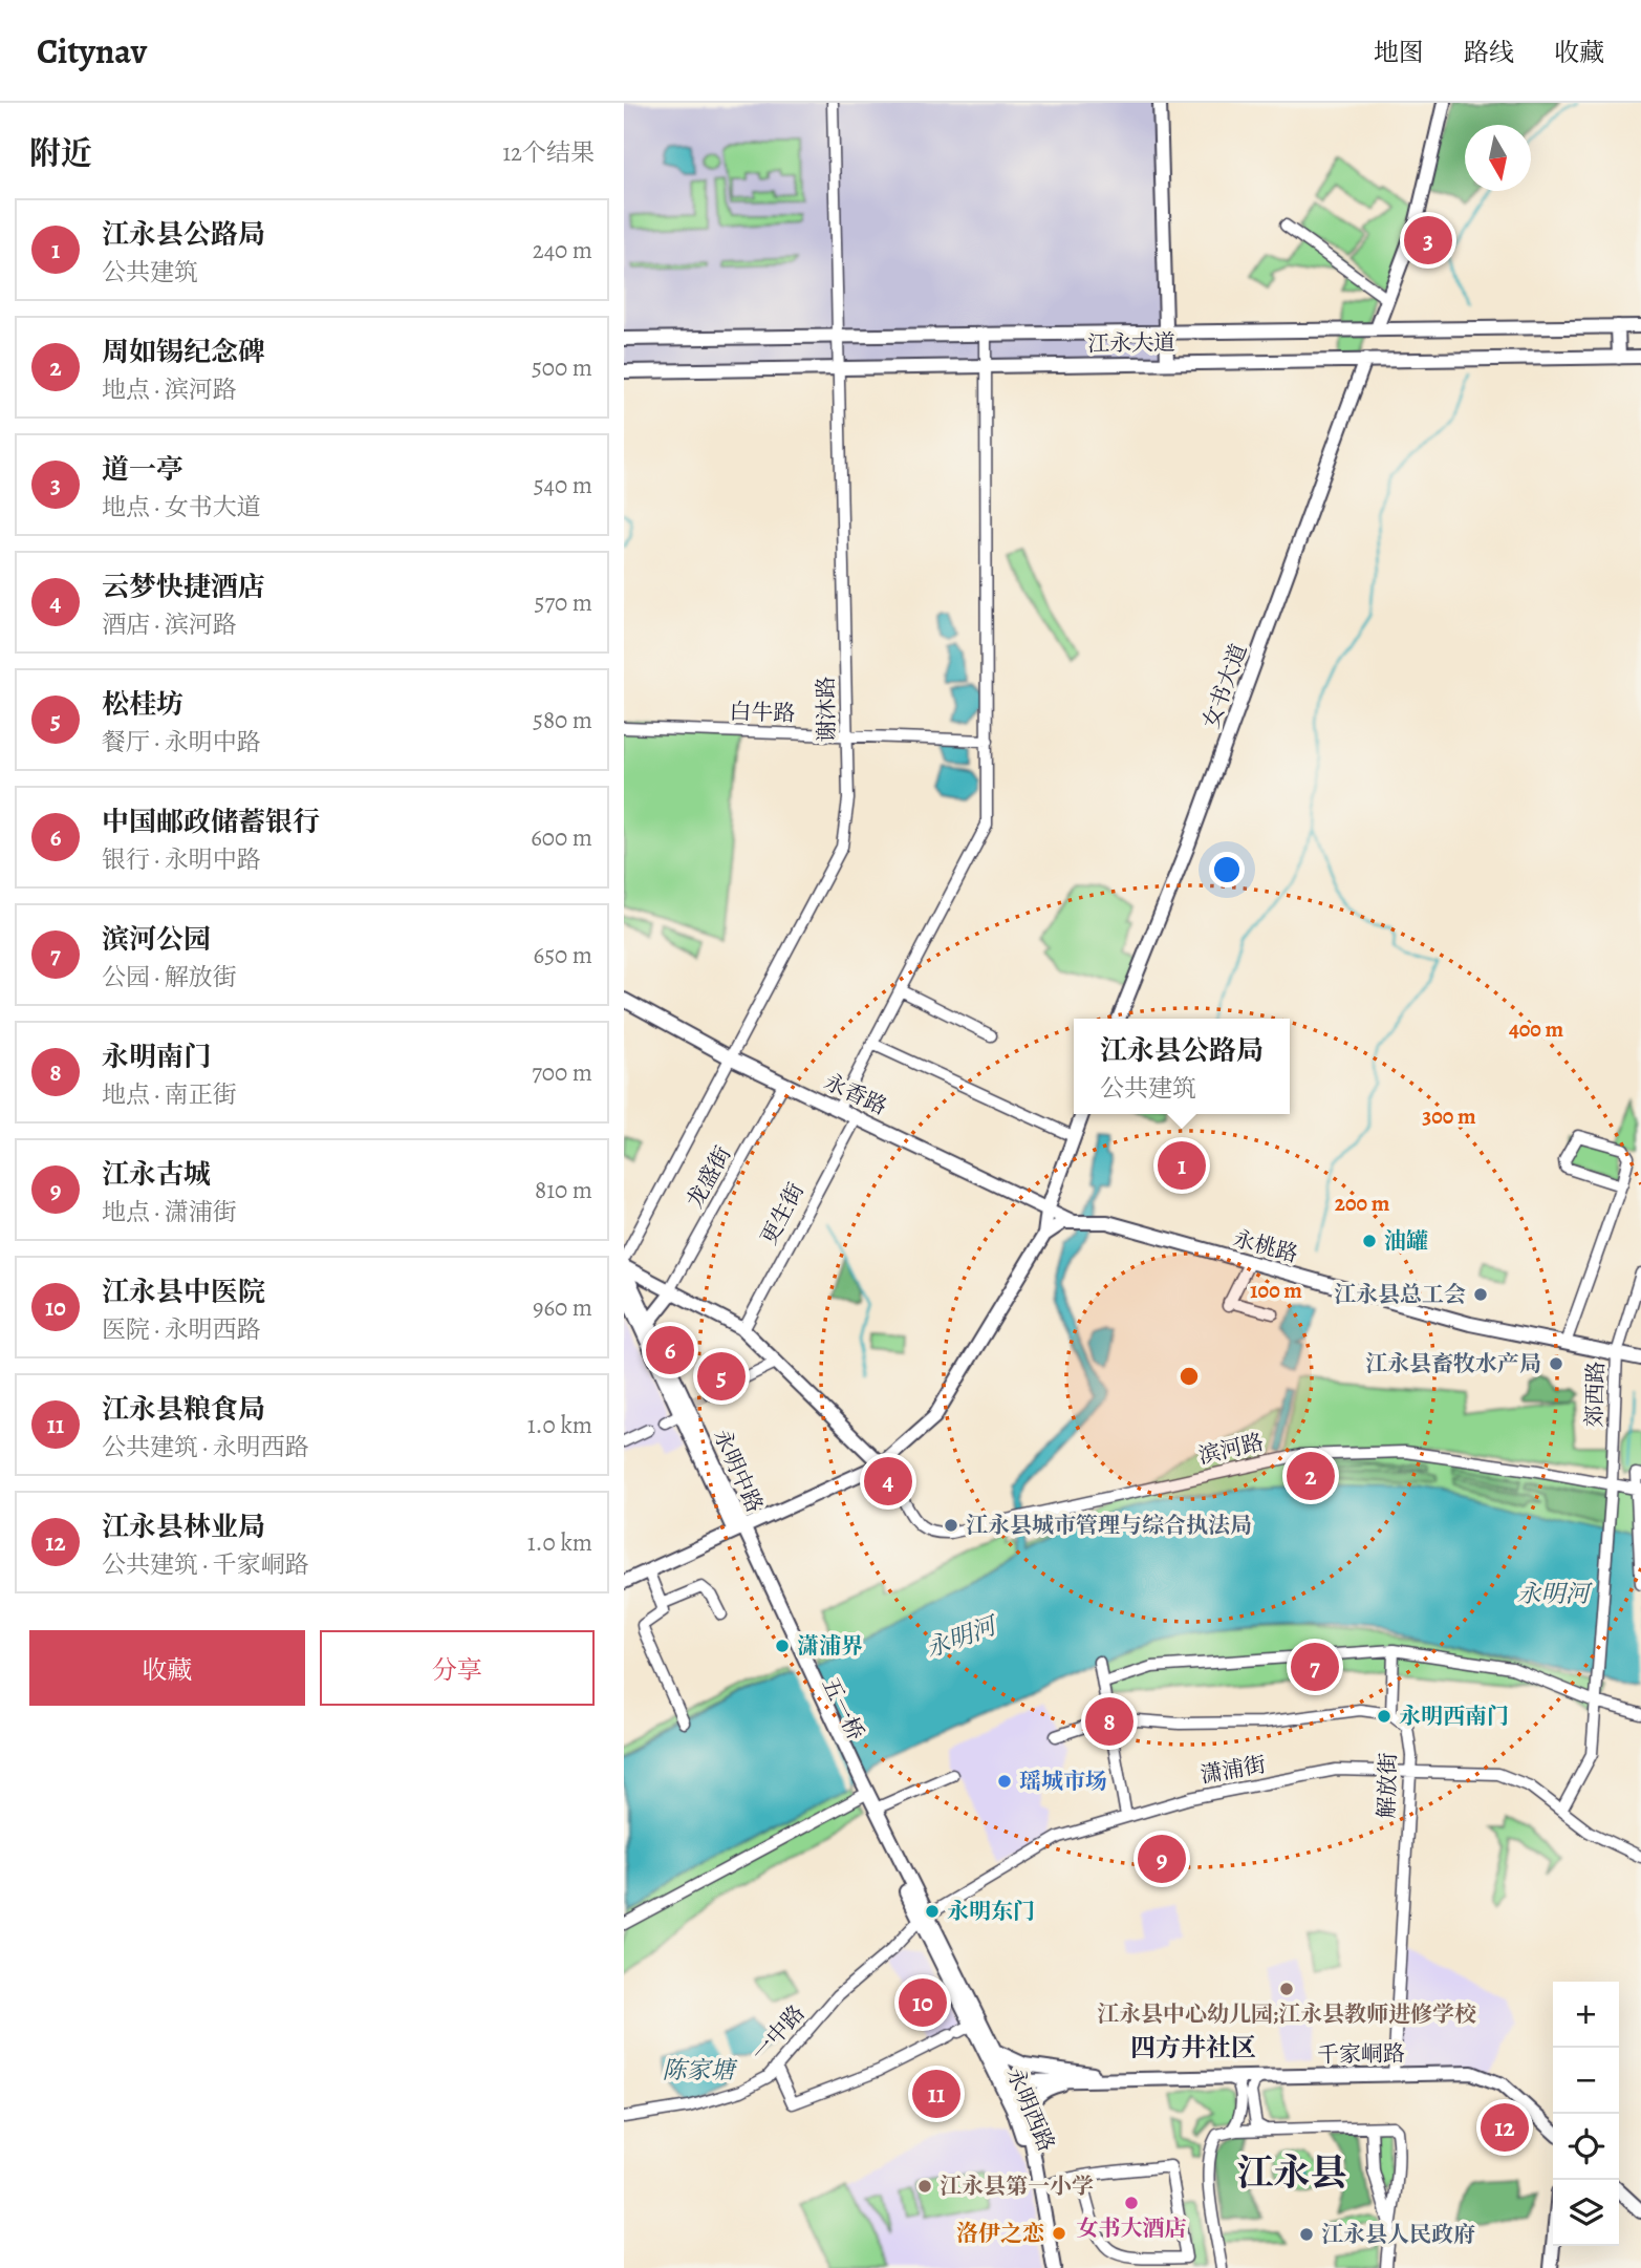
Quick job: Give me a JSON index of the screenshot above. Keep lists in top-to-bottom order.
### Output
{
  "streets": {
    "main road": [
      "江永大道",
      "女书大道",
      "永香路",
      "永桃路",
      "永明中路",
      "五一桥",
      "千家峒路",
      "永明西路"
    ],
    "street": [
      "谢沐路",
      "白牛路",
      "龙盛街",
      "更生街",
      "郊西路",
      "滨河路",
      "潇浦街",
      "解放街",
      "一中路"
    ]
  },
  "crossings": [
    ["江永大道", "女书大道"],
    ["江永大道", "谢沐路"],
    ["谢沐路", "白牛路"],
    ["谢沐路", "永香路"],
    ["永香路", "龙盛街"],
    ["永香路", "更生街"],
    ["永香路", "永桃路"],
    ["永桃路", "郊西路"],
    ["郊西路", "滨河路"],
    ["郊西路", "潇浦街"],
    ["永明中路", "五一桥"],
    ["五一桥", "永明西路"],
    ["潇浦街", "解放街"],
    ["潇浦街", "一中路"],
    ["潇浦街", "永明西路"],
    ["解放街", "千家峒路"],
    ["一中路", "永明西路"]
  ],
  "districts": ["四方井社区", "江永县"],
  "water": ["永明河", "陈家塘"],
  "places": [
    "油罐",
    "江永县总工会",
    "江永县畜牧水产局",
    "江永县城市管理与综合执法局",
    "潇浦界",
    "永明西南门",
    "瑶城市场",
    "永明东门",
    "江永县中心幼儿园;江永县教师进修学校",
    "江永县第一小学",
    "女书大酒店",
    "洛伊之恋",
    "江永县人民政府"
  ],
  "north": "bottom",
  "page": {
    "header": "Citynav",
    "nav": ["地图", "路线", "收藏"],
    "heading": ["附近", "12个结果"],
    "list": [
      {
        "mark": "1",
        "name": "江永县公路局",
        "note": "公共建筑",
        "value": "240 m"
      },
      {
        "mark": "2",
        "name": "周如锡纪念碑",
        "note": "地点 · 滨河路",
        "value": "500 m"
      },
      {
        "mark": "3",
        "name": "道一亭",
        "note": "地点 · 女书大道",
        "value": "540 m"
      },
      {
        "mark": "4",
        "name": "云梦快捷酒店",
        "note": "酒店 · 滨河路",
        "value": "570 m"
      },
      {
        "mark": "5",
        "name": "松桂坊",
        "note": "餐厅 · 永明中路",
        "value": "580 m"
      },
      {
        "mark": "6",
        "name": "中国邮政储蓄银行",
        "note": "银行 · 永明中路",
        "value": "600 m"
      },
      {
        "mark": "7",
        "name": "滨河公园",
        "note": "公园 · 解放街",
        "value": "650 m"
      },
      {
        "mark": "8",
        "name": "永明南门",
        "note": "地点 · 南正街",
        "value": "700 m"
      },
      {
        "mark": "9",
        "name": "江永古城",
        "note": "地点 · 潇浦街",
        "value": "810 m"
      },
      {
        "mark": "10",
        "name": "江永县中医院",
        "note": "医院 · 永明西路",
        "value": "960 m"
      },
      {
        "mark": "11",
        "name": "江永县粮食局",
        "note": "公共建筑 · 永明西路",
        "value": "1.0 km"
      },
      {
        "mark": "12",
        "name": "江永县林业局",
        "note": "公共建筑 · 千家峒路",
        "value": "1.0 km"
      }
    ],
    "pins": [
      "3",
      "1",
      "6",
      "5",
      "2",
      "4",
      "7",
      "8",
      "9",
      "10",
      "11",
      "12"
    ],
    "popup": ["江永县公路局", "公共建筑"],
    "buttons": ["收藏", "分享"],
    "map_buttons": ["+", "−"]
  },
  "rings": [
    "400 m",
    "300 m",
    "200 m",
    "100 m"
  ]
}
